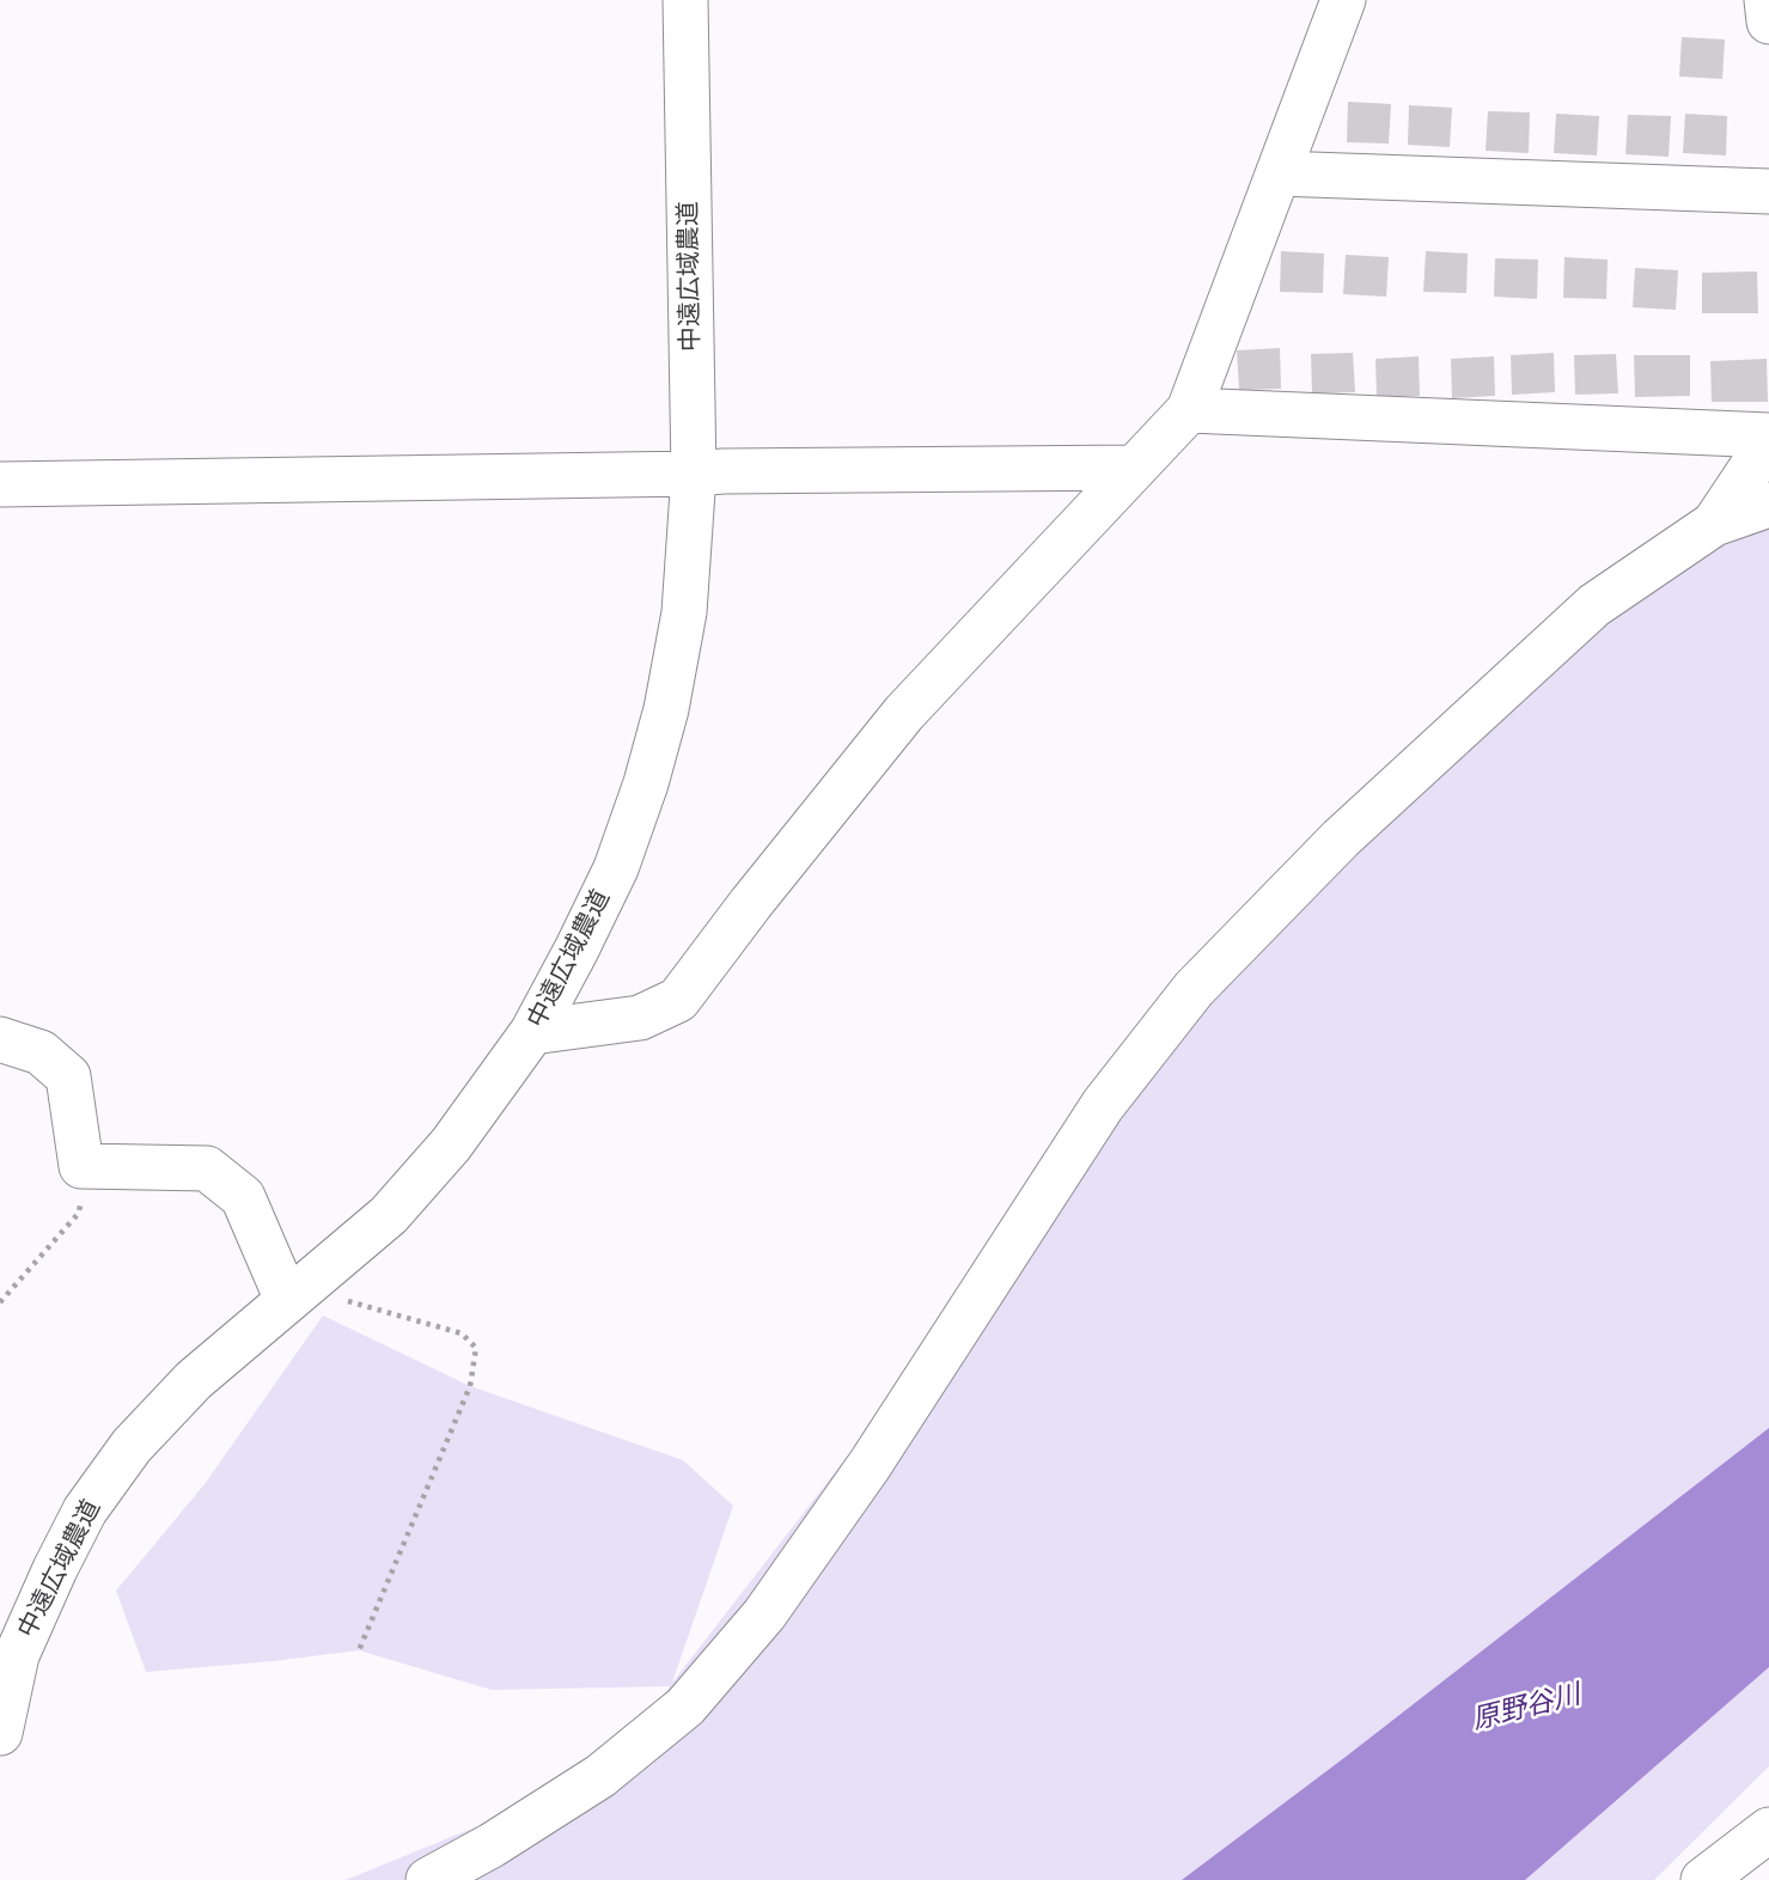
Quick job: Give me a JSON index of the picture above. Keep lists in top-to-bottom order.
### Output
{
  "streets": {
    "street": ["中遠広域農道"]
  },
  "water": ["原野谷川"]
}
